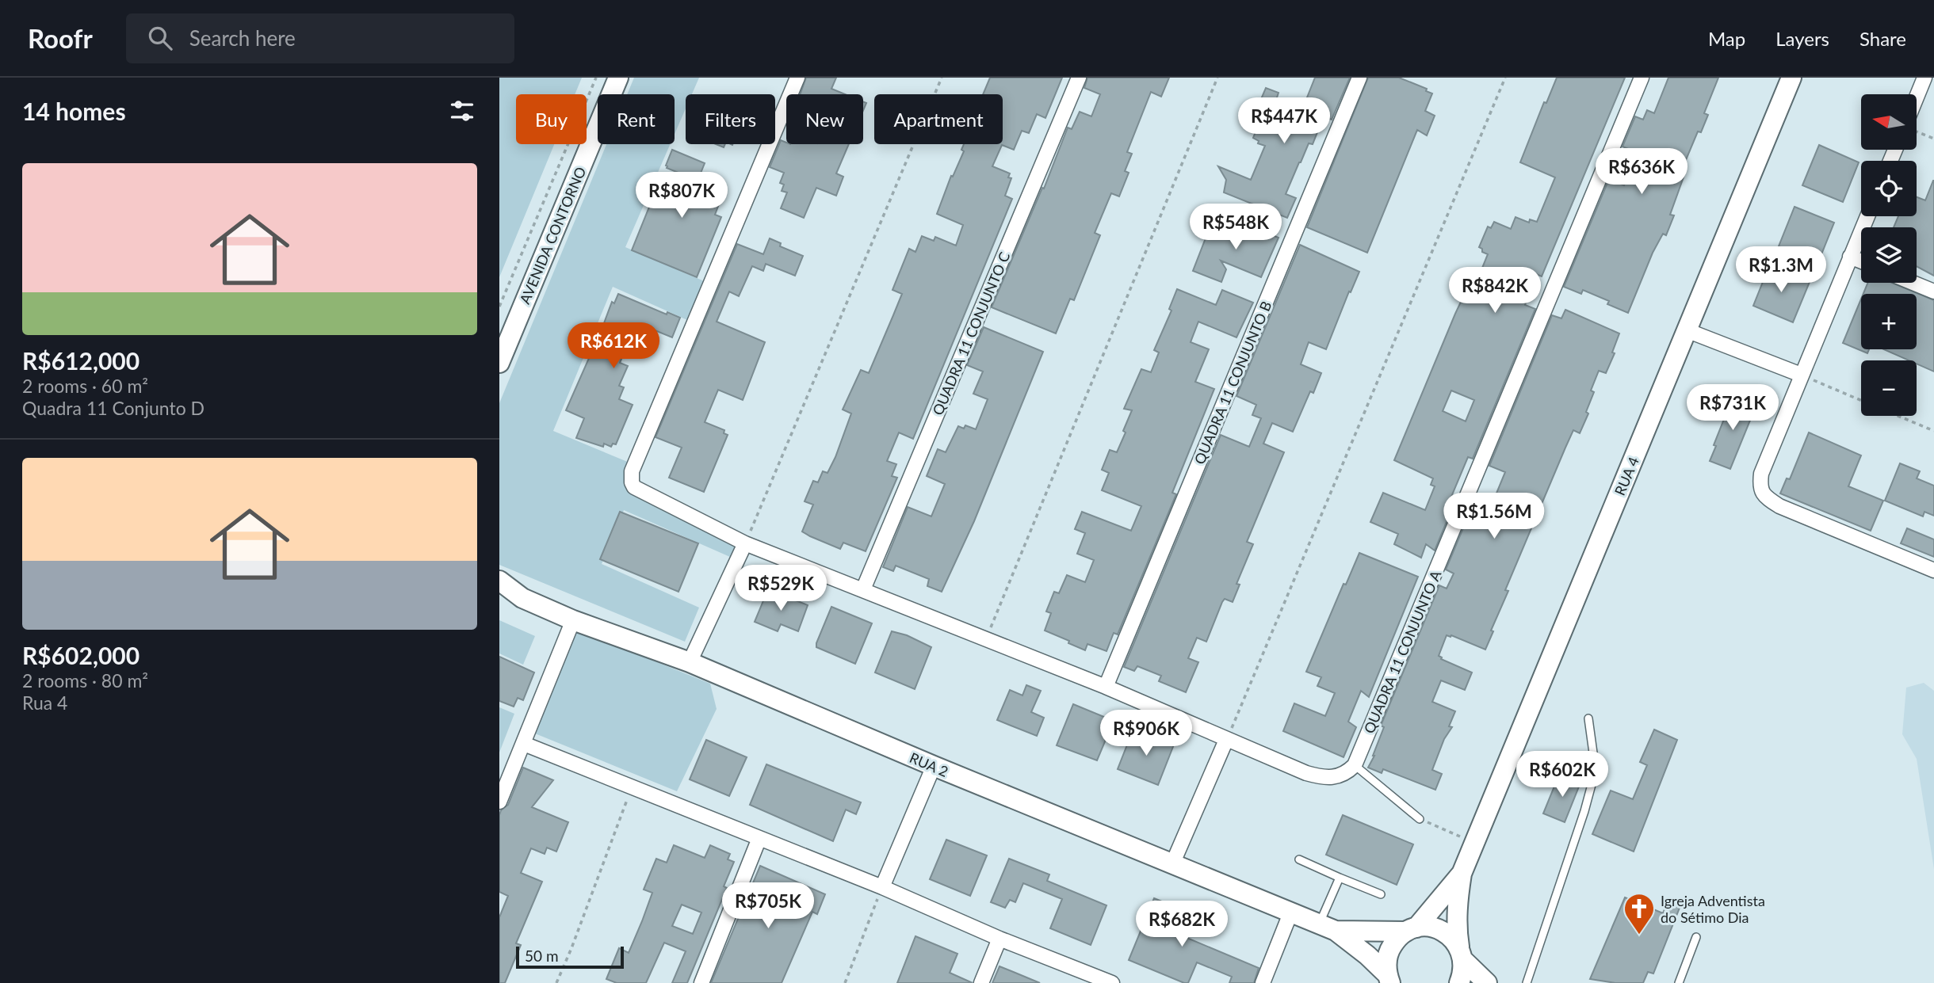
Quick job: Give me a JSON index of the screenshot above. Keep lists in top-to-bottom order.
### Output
{
  "streets": {
    "street": [
      "AVENIDA CONTORNO",
      "QUADRA 11 CONJUNTO C",
      "QUADRA 11 CONJUNTO B",
      "RUA 4",
      "QUADRA 11 CONJUNTO A",
      "RUA 2"
    ]
  },
  "places": {
    "church": ["Igreja Adventista do Sétimo Dia"]
  },
  "scale_bar": "50 m",
  "north": "left",
  "page": {
    "header": "Roofr",
    "search": "Search here",
    "nav": ["Map", "Layers", "Share"],
    "heading": "14 homes",
    "map_buttons": ["+", "−"],
    "chip": [
      "Buy",
      "Rent",
      "Filters",
      "New",
      "Apartment"
    ],
    "price": [
      "R$447K",
      "R$636K",
      "R$807K",
      "R$548K",
      "R$1.3M",
      "R$842K",
      "R$612K",
      "R$731K",
      "R$1.56M",
      "R$529K",
      "R$906K",
      "R$602K",
      "R$705K",
      "R$682K"
    ],
    "list": [
      {
        "name": "R$612,000",
        "note": "2 rooms · 60 m² · Quadra 11 Conjunto D"
      },
      {
        "name": "R$602,000",
        "note": "2 rooms · 80 m² · Rua 4"
      }
    ],
    "scale": "50 m"
  }
}
